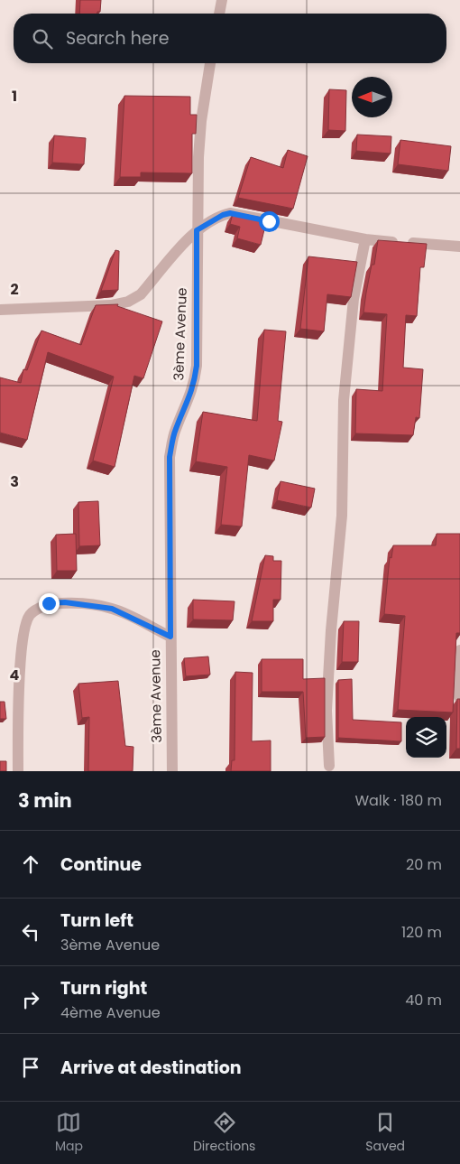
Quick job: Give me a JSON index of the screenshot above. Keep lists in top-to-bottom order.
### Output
{
  "streets": {
    "street": ["3ème Avenue"]
  },
  "north": "left",
  "page": {
    "search": "Search here",
    "heading": ["3 min", "Walk · 180 m"],
    "list": [
      ["Continue", "20 m"],
      ["Turn left", "3ème Avenue", "120 m"],
      ["Turn right", "4ème Avenue", "40 m"],
      "Arrive at destination"
    ],
    "nav": ["Map", "Directions", "Saved"]
  },
  "grid": {
    "rows": [
      "1",
      "2",
      "3",
      "4"
    ]
  }
}
